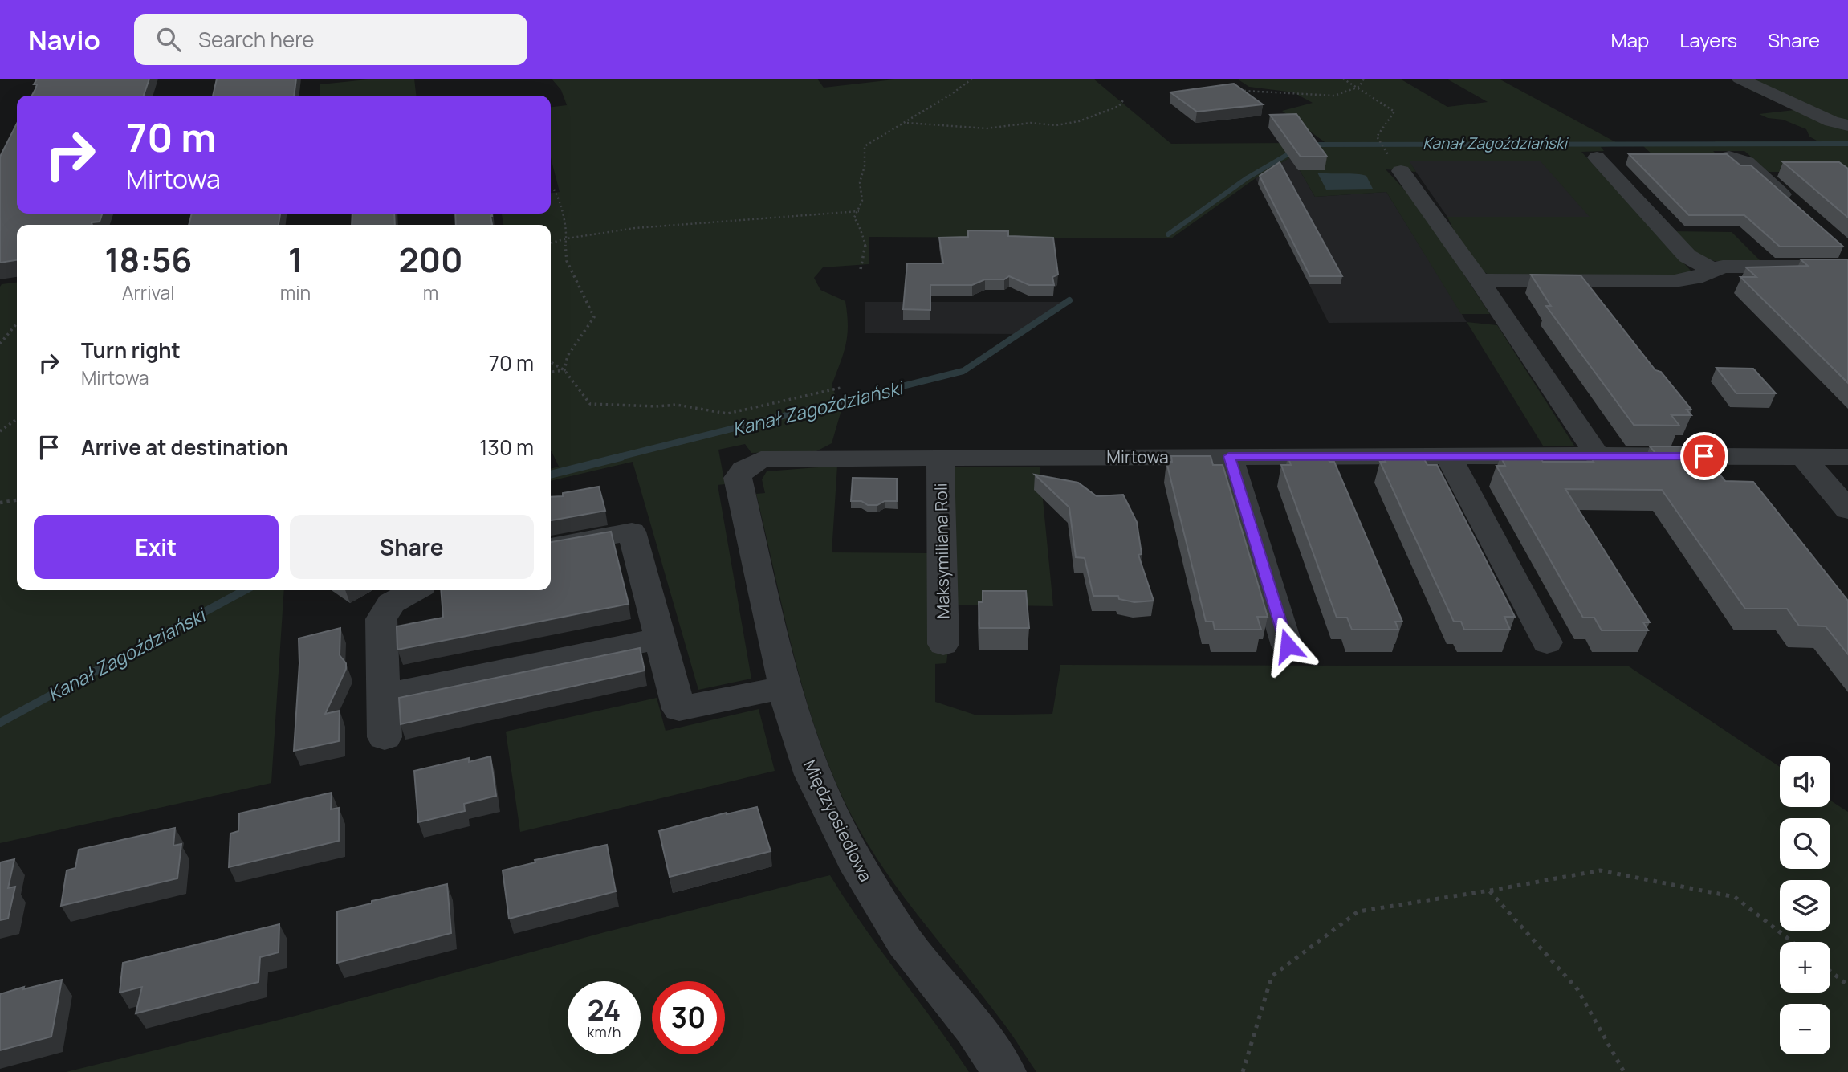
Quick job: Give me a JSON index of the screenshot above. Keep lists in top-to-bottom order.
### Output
{
  "streets": {
    "street": ["Mirtowa", "Maksymiliana Roli", "Międzyosiedlowa"]
  },
  "crossings": [
    ["Mirtowa", "Maksymiliana Roli"],
    ["Mirtowa", "Międzyosiedlowa"]
  ],
  "water": ["Kanał Zagoździański"],
  "page": {
    "header": "Navio",
    "search": "Search here",
    "nav": ["Map", "Layers", "Share"],
    "turn": ["70 m", "Mirtowa"],
    "eta": [
      "18:56",
      "Arrival",
      "1",
      "min",
      "200",
      "m"
    ],
    "list": [
      {
        "name": "Turn right",
        "note": "Mirtowa",
        "value": "70 m"
      },
      {
        "name": "Arrive at destination",
        "value": "130 m"
      }
    ],
    "buttons": ["Exit", "Share"],
    "map_buttons": ["+", "−"],
    "speed": "24 km/h",
    "limit": "30"
  }
}
